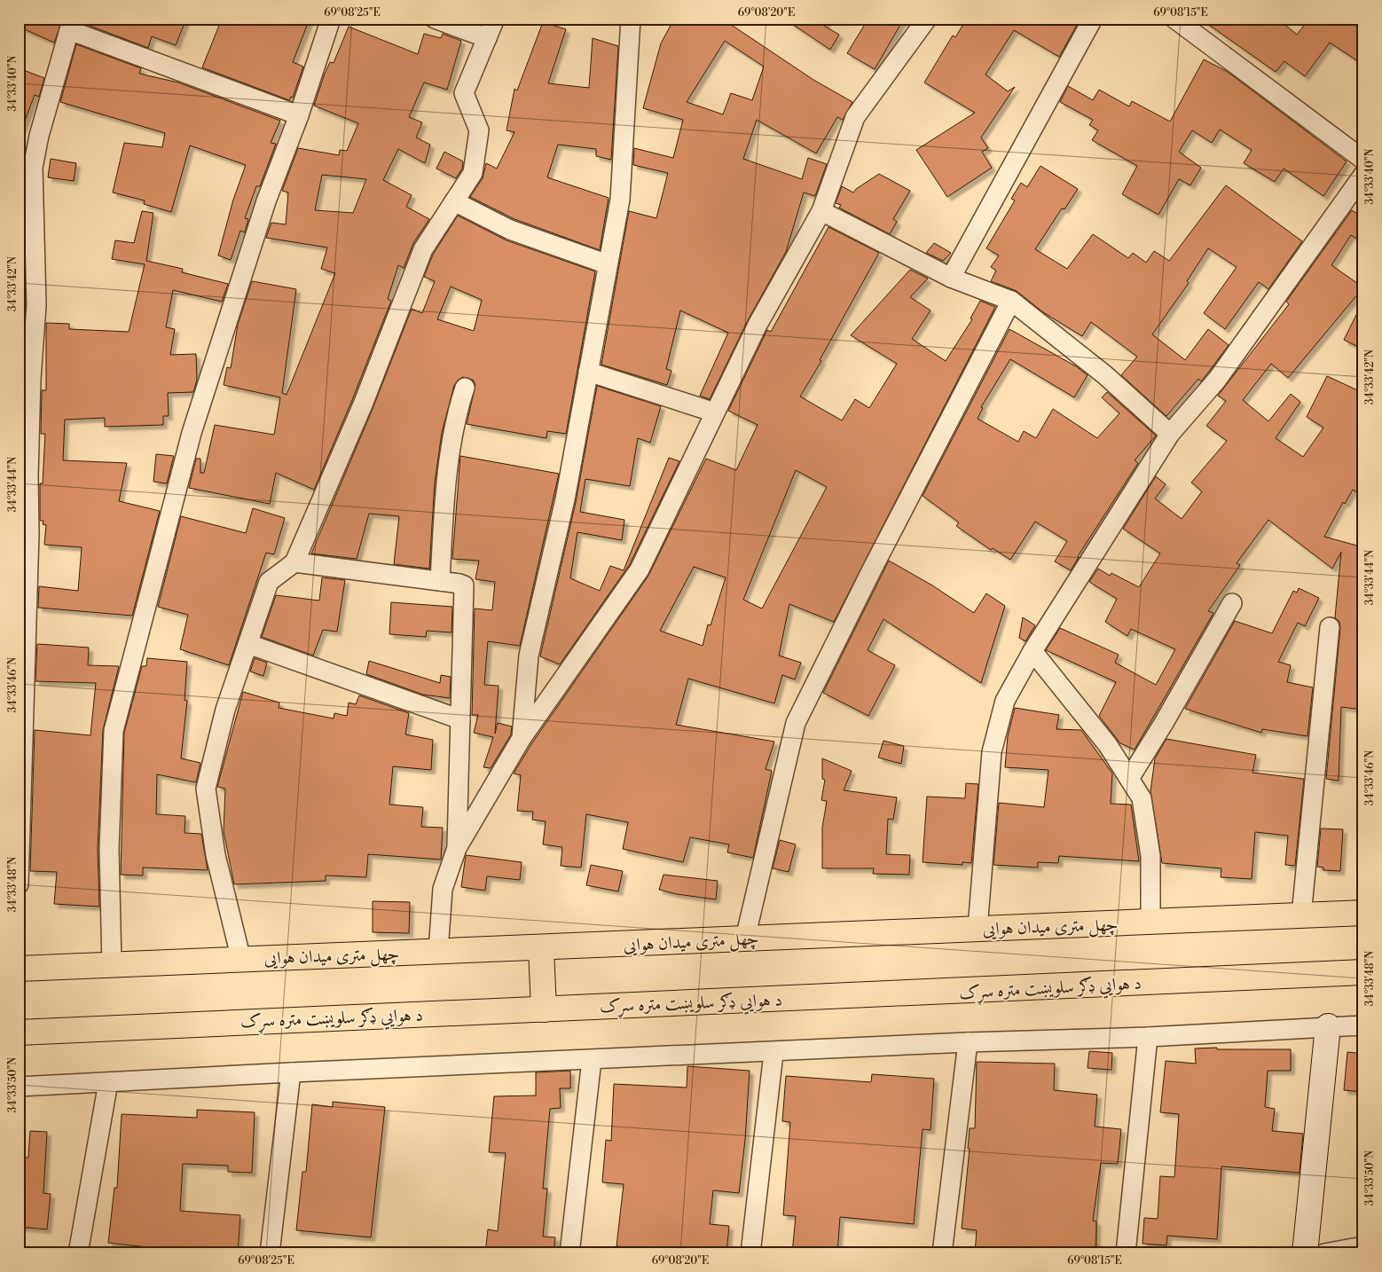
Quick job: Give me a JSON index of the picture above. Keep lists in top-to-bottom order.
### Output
{
  "streets": {
    "main road": ["چهل متری میدان هوایی", "د هوايي ډګر سلویښت متره سړک"]
  },
  "coordinates": [
    "69°08'25\"E",
    "69°08'20\"E",
    "69°08'15\"E",
    "34°33'40\"N",
    "34°33'42\"N",
    "34°33'44\"N",
    "34°33'46\"N",
    "34°33'48\"N",
    "34°33'50\"N"
  ]
}
